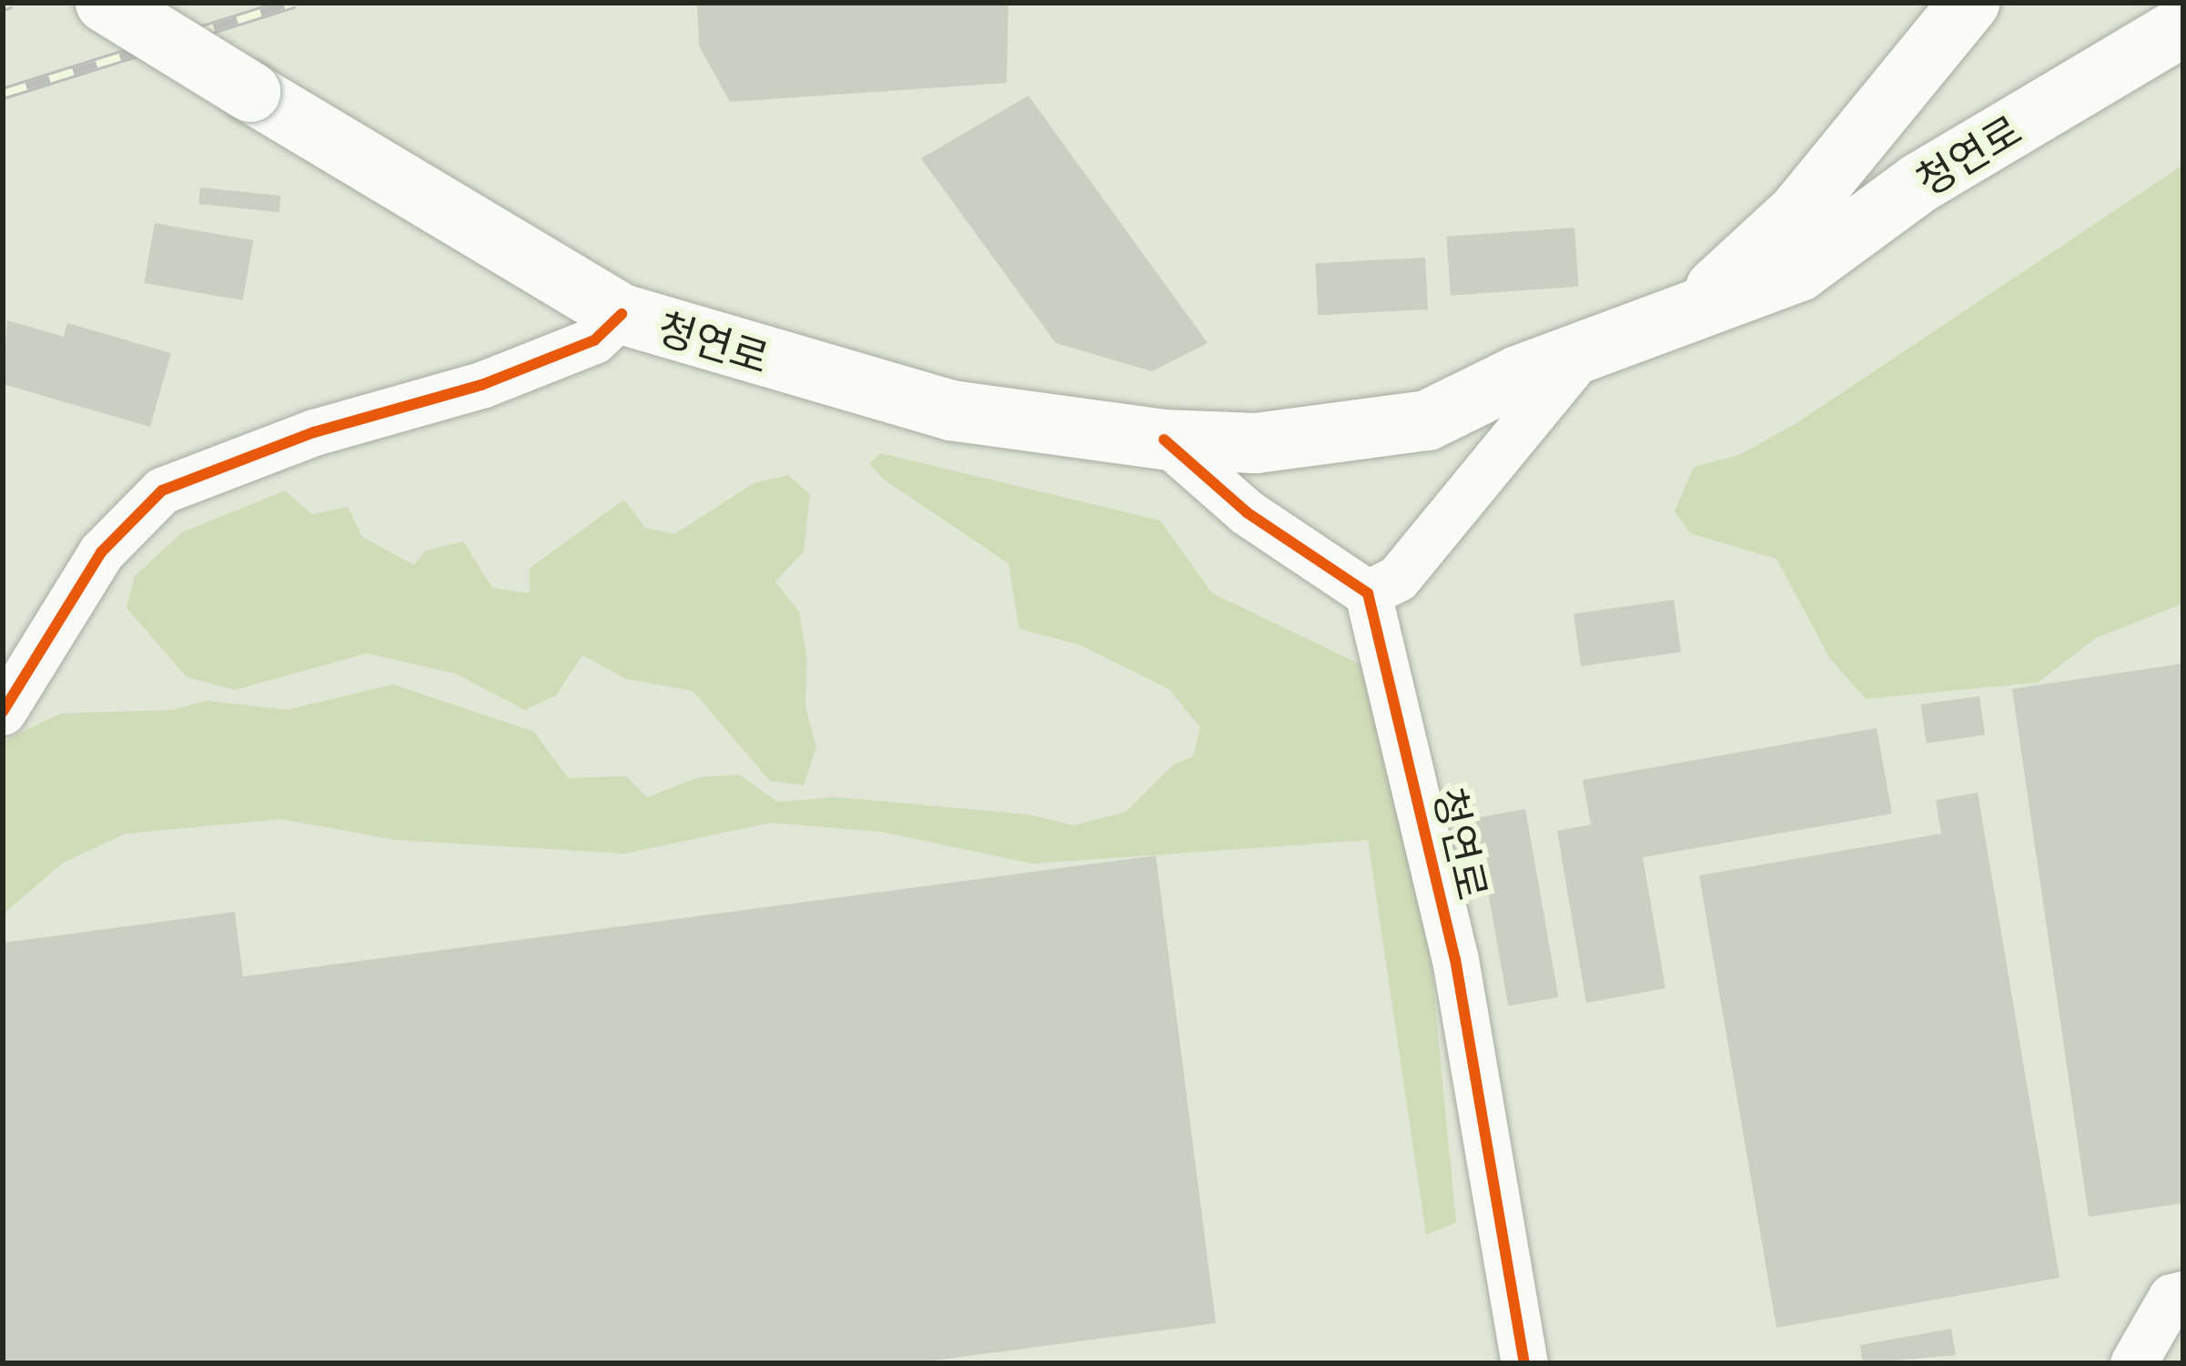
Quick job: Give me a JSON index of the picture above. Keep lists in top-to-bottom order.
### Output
{
  "streets": {
    "main road": ["청연로"]
  }
}
